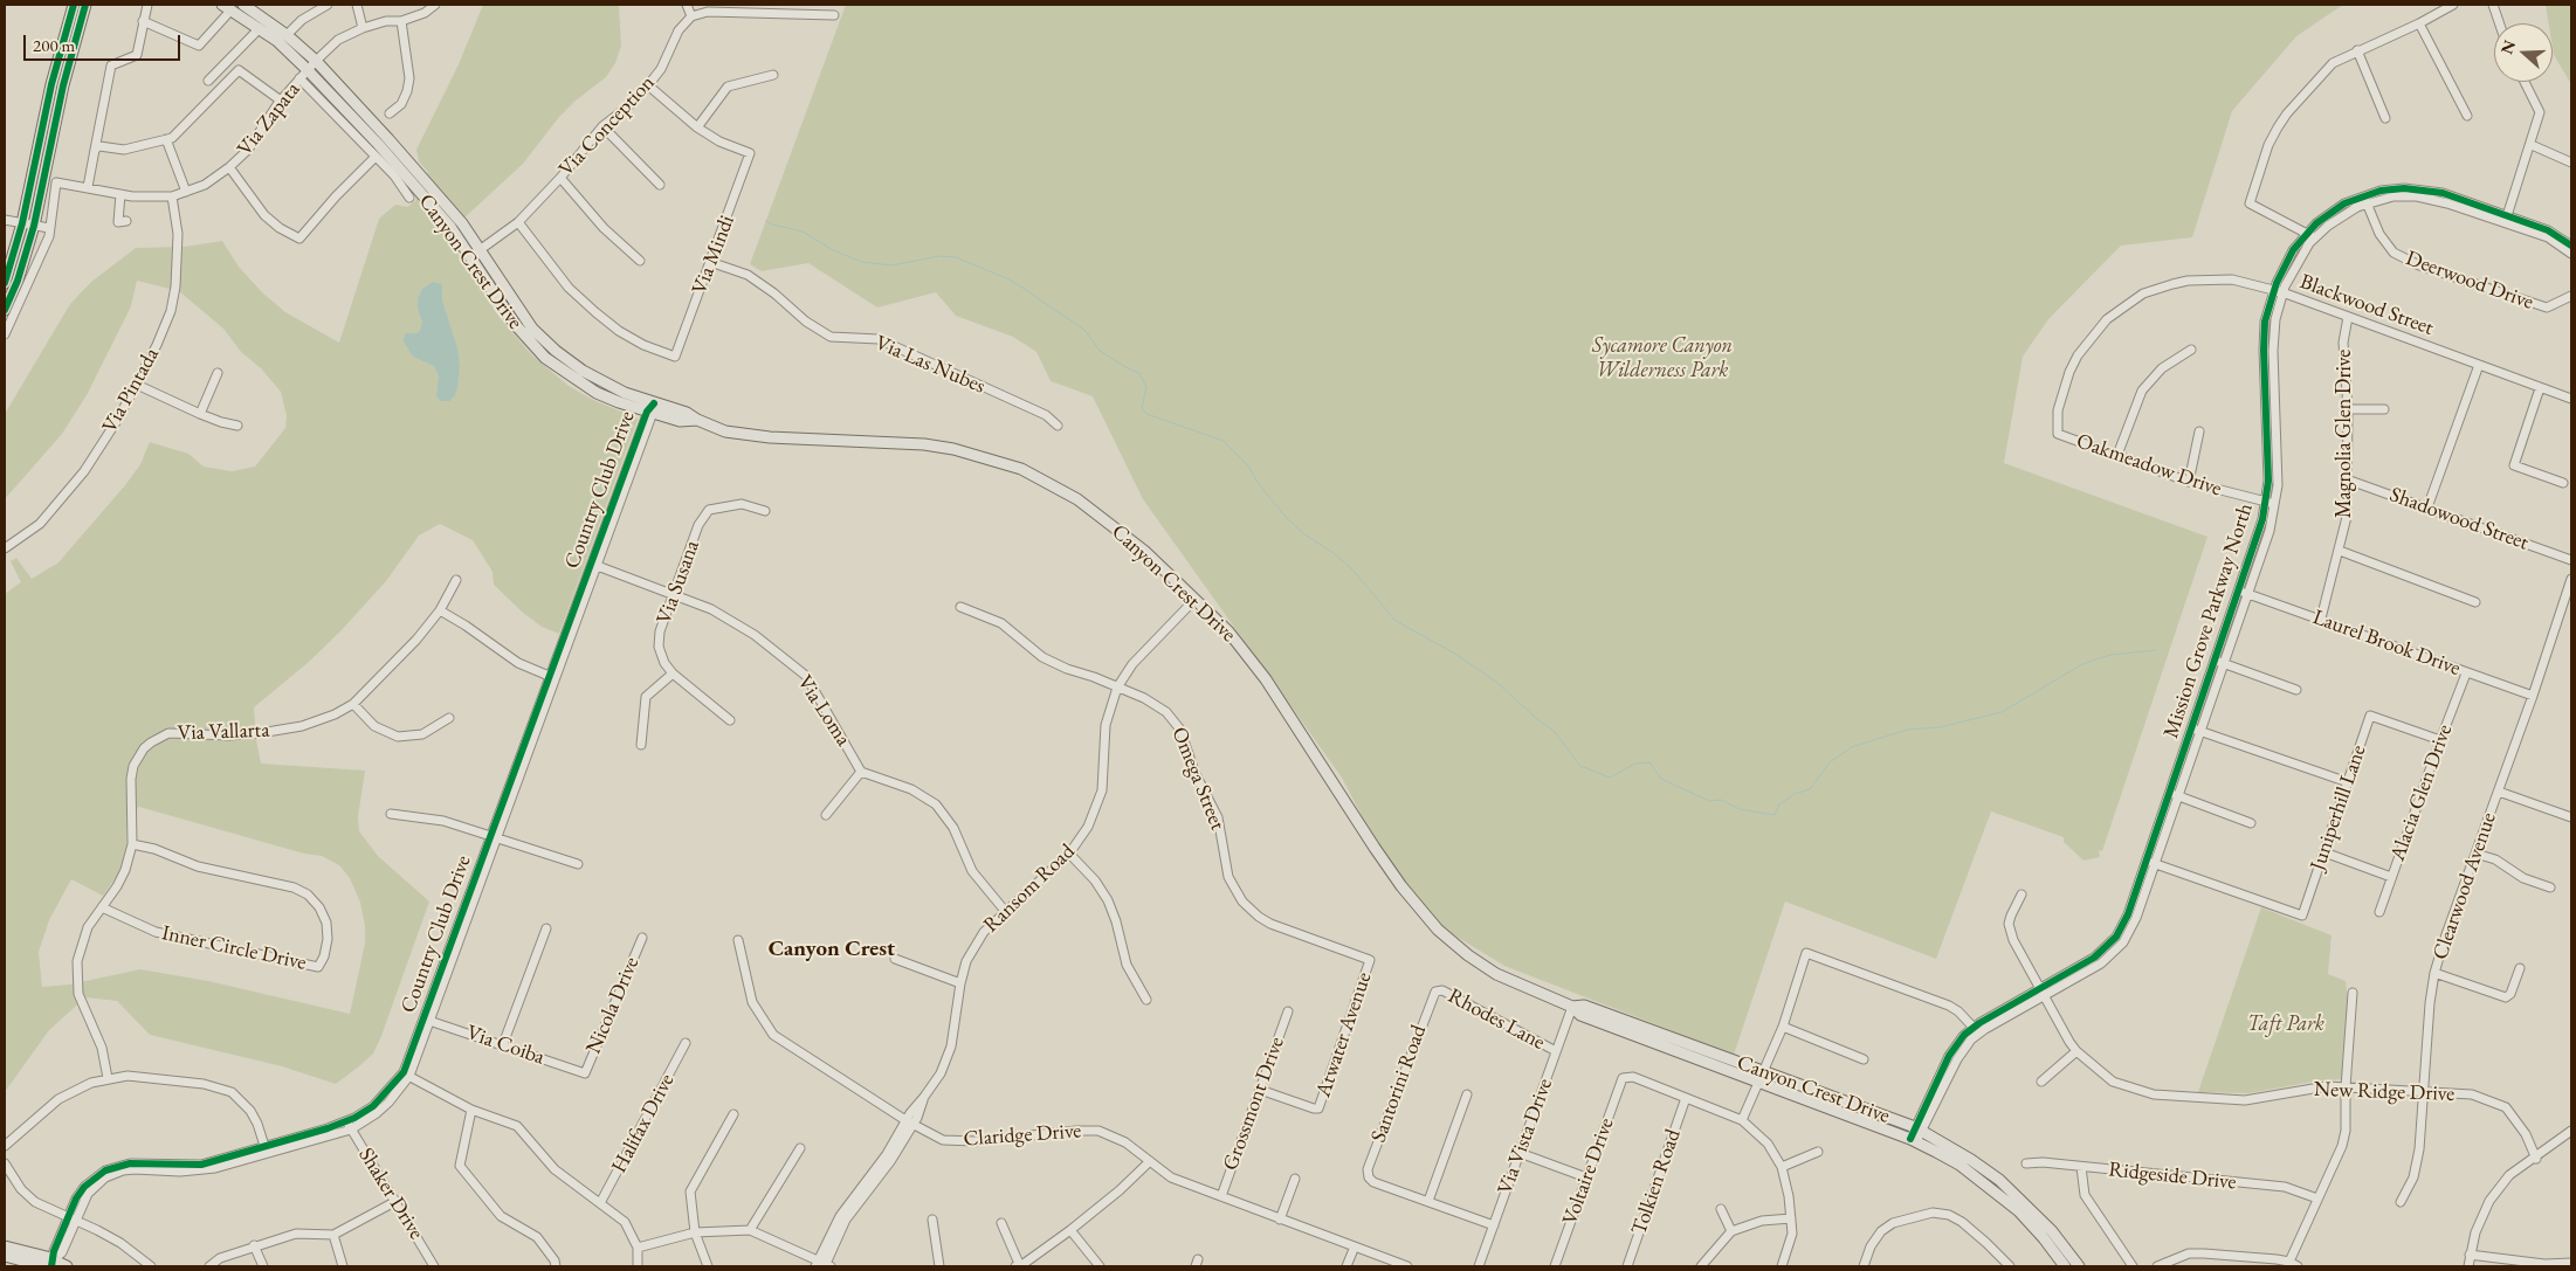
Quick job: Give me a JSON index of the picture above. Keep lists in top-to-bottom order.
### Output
{
  "streets": {
    "main road": ["Canyon Crest Drive"],
    "street": [
      "Via Zapata",
      "Via Conception",
      "Via Mindi",
      "Deerwood Drive",
      "Blackwood Street",
      "Via Las Nubes",
      "Via Pintada",
      "Magnolia Glen Drive",
      "Oakmeadow Drive",
      "Country Club Drive",
      "Shadowood Street",
      "Via Susana",
      "Mission Grove Parkway North",
      "Laurel Brook Drive",
      "Via Loma",
      "Via Vallarta",
      "Omega Street",
      "Alacia Glen Drive",
      "Juniperhill Lane",
      "Clearwood Avenue",
      "Ransom Road",
      "Inner Circle Drive",
      "Nicola Drive",
      "Rhodes Lane",
      "Atwater Avenue",
      "Via Coiba",
      "Santorini Road",
      "New Ridge Drive",
      "Grossmont Drive",
      "Halifax Drive",
      "Claridge Drive",
      "Via Vista Drive",
      "Voltaire Drive",
      "Ridgeside Drive",
      "Tolkien Road",
      "Shaker Drive"
    ]
  },
  "crossings": [
    ["Via Zapata", "Canyon Crest Drive"],
    ["Via Zapata", "Via Pintada"],
    ["Via Conception", "Via Mindi"],
    ["Via Conception", "Canyon Crest Drive"],
    ["Via Mindi", "Via Las Nubes"],
    ["Canyon Crest Drive", "Country Club Drive"],
    ["Canyon Crest Drive", "Mission Grove Parkway North"],
    ["Canyon Crest Drive", "Ransom Road"],
    ["Canyon Crest Drive", "Via Vista Drive"],
    ["Deerwood Drive", "Mission Grove Parkway North"],
    ["Blackwood Street", "Magnolia Glen Drive"],
    ["Blackwood Street", "Oakmeadow Drive"],
    ["Blackwood Street", "Mission Grove Parkway North"],
    ["Magnolia Glen Drive", "Shadowood Street"],
    ["Magnolia Glen Drive", "Laurel Brook Drive"],
    ["Oakmeadow Drive", "Mission Grove Parkway North"],
    ["Country Club Drive", "Via Loma"],
    ["Country Club Drive", "Via Coiba"],
    ["Country Club Drive", "Shaker Drive"],
    ["Via Susana", "Via Loma"],
    ["Mission Grove Parkway North", "Laurel Brook Drive"],
    ["Mission Grove Parkway North", "Juniperhill Lane"],
    ["Mission Grove Parkway North", "New Ridge Drive"],
    ["Laurel Brook Drive", "Alacia Glen Drive"],
    ["Laurel Brook Drive", "Clearwood Avenue"],
    ["Via Vallarta", "Inner Circle Drive"],
    ["Omega Street", "Ransom Road"],
    ["Omega Street", "Atwater Avenue"],
    ["Alacia Glen Drive", "Juniperhill Lane"],
    ["Clearwood Avenue", "New Ridge Drive"],
    ["Ransom Road", "Claridge Drive"],
    ["Nicola Drive", "Via Coiba"],
    ["Rhodes Lane", "Santorini Road"],
    ["Rhodes Lane", "Via Vista Drive"],
    ["Atwater Avenue", "Grossmont Drive"],
    ["Grossmont Drive", "Claridge Drive"],
    ["Voltaire Drive", "Tolkien Road"]
  ],
  "districts": ["Canyon Crest"],
  "parks": ["Sycamore Canyon Wilderness Park", "Taft Park"],
  "scale_bar": "200 m",
  "north": "left"
}
